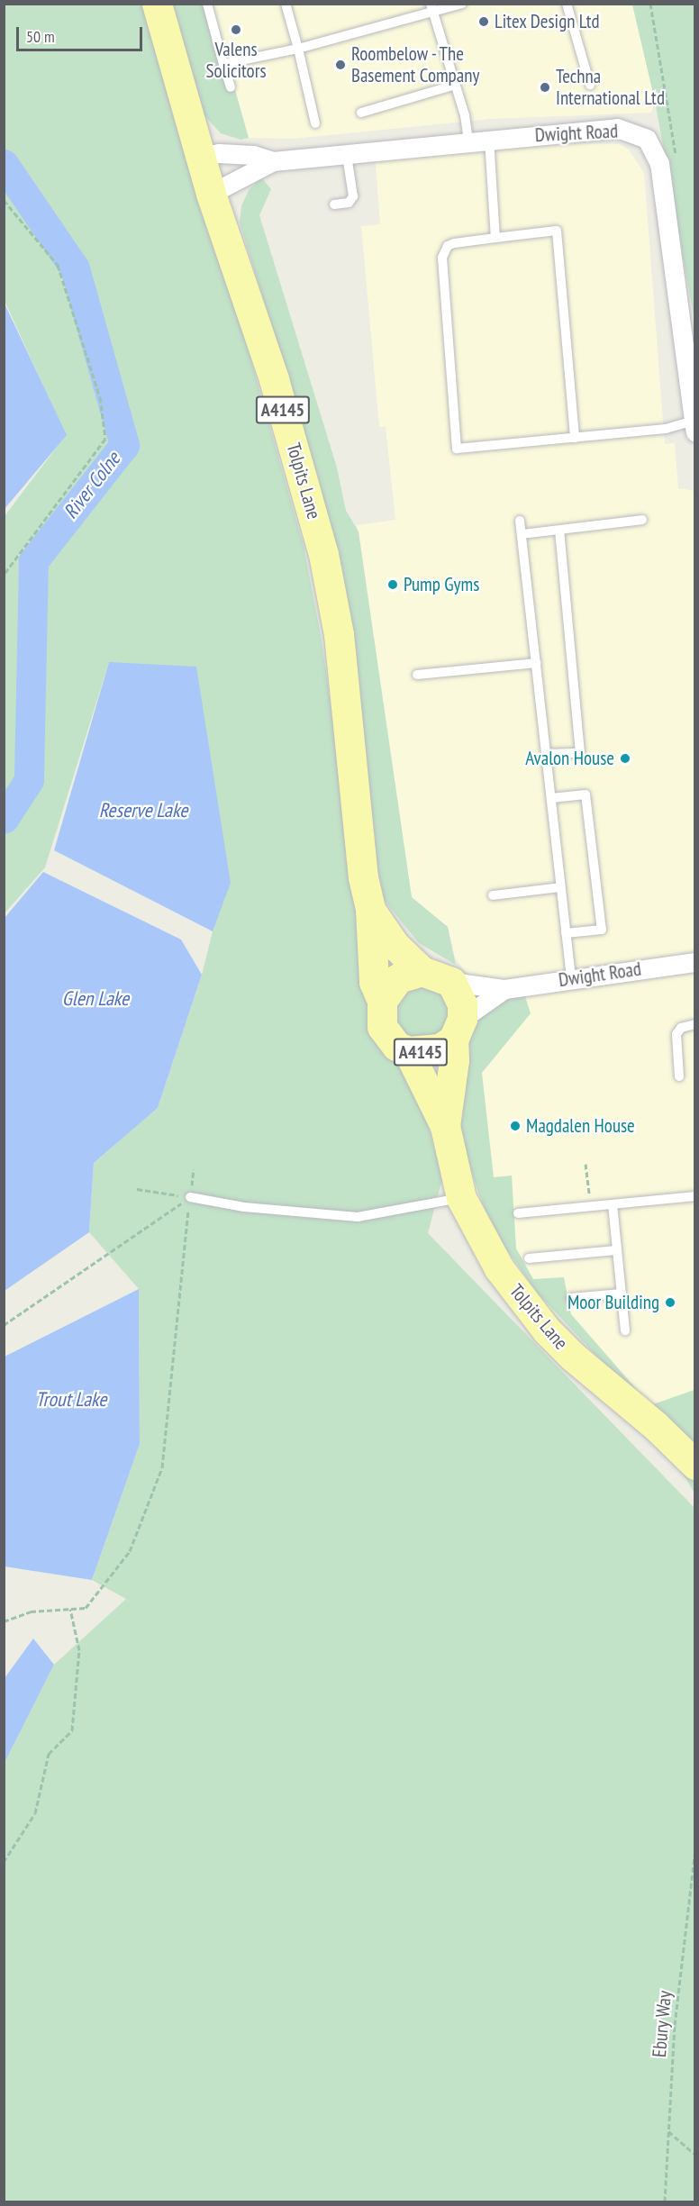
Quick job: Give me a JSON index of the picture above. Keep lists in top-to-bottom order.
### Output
{
  "streets": {
    "main road": ["A4145", "Tolpits Lane"],
    "street": ["Dwight Road"],
    "path": ["Ebury Way"]
  },
  "crossings": [
    ["Dwight Road", "A4145"],
    ["Dwight Road", "Tolpits Lane"],
    ["A4145", "Tolpits Lane"]
  ],
  "water": [
    "River Colne",
    "Reserve Lake",
    "Glen Lake",
    "Trout Lake"
  ],
  "places": [
    "Litex Design Ltd",
    "Valens Solicitors",
    "Roombelow - The Basement Company",
    "Techna International Ltd",
    "Pump Gyms",
    "Avalon House",
    "Magdalen House",
    "Moor Building"
  ],
  "scale_bar": "50 m"
}
